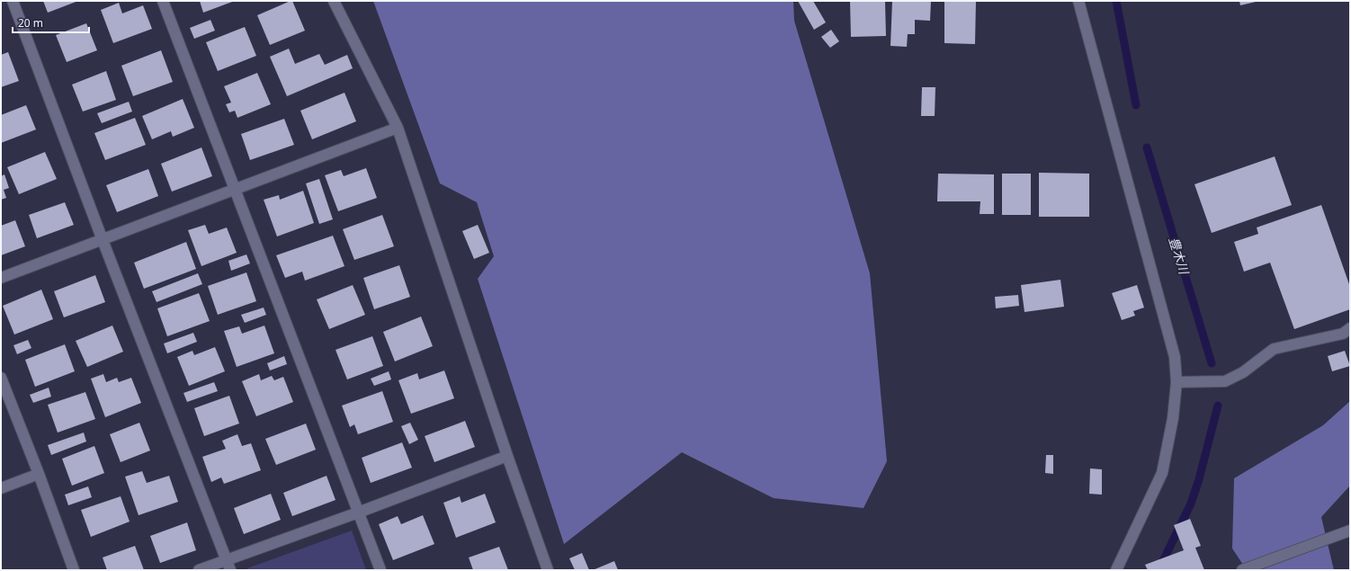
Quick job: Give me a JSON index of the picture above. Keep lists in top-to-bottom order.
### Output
{
  "water": ["豊木川"],
  "scale_bar": "20 m"
}
